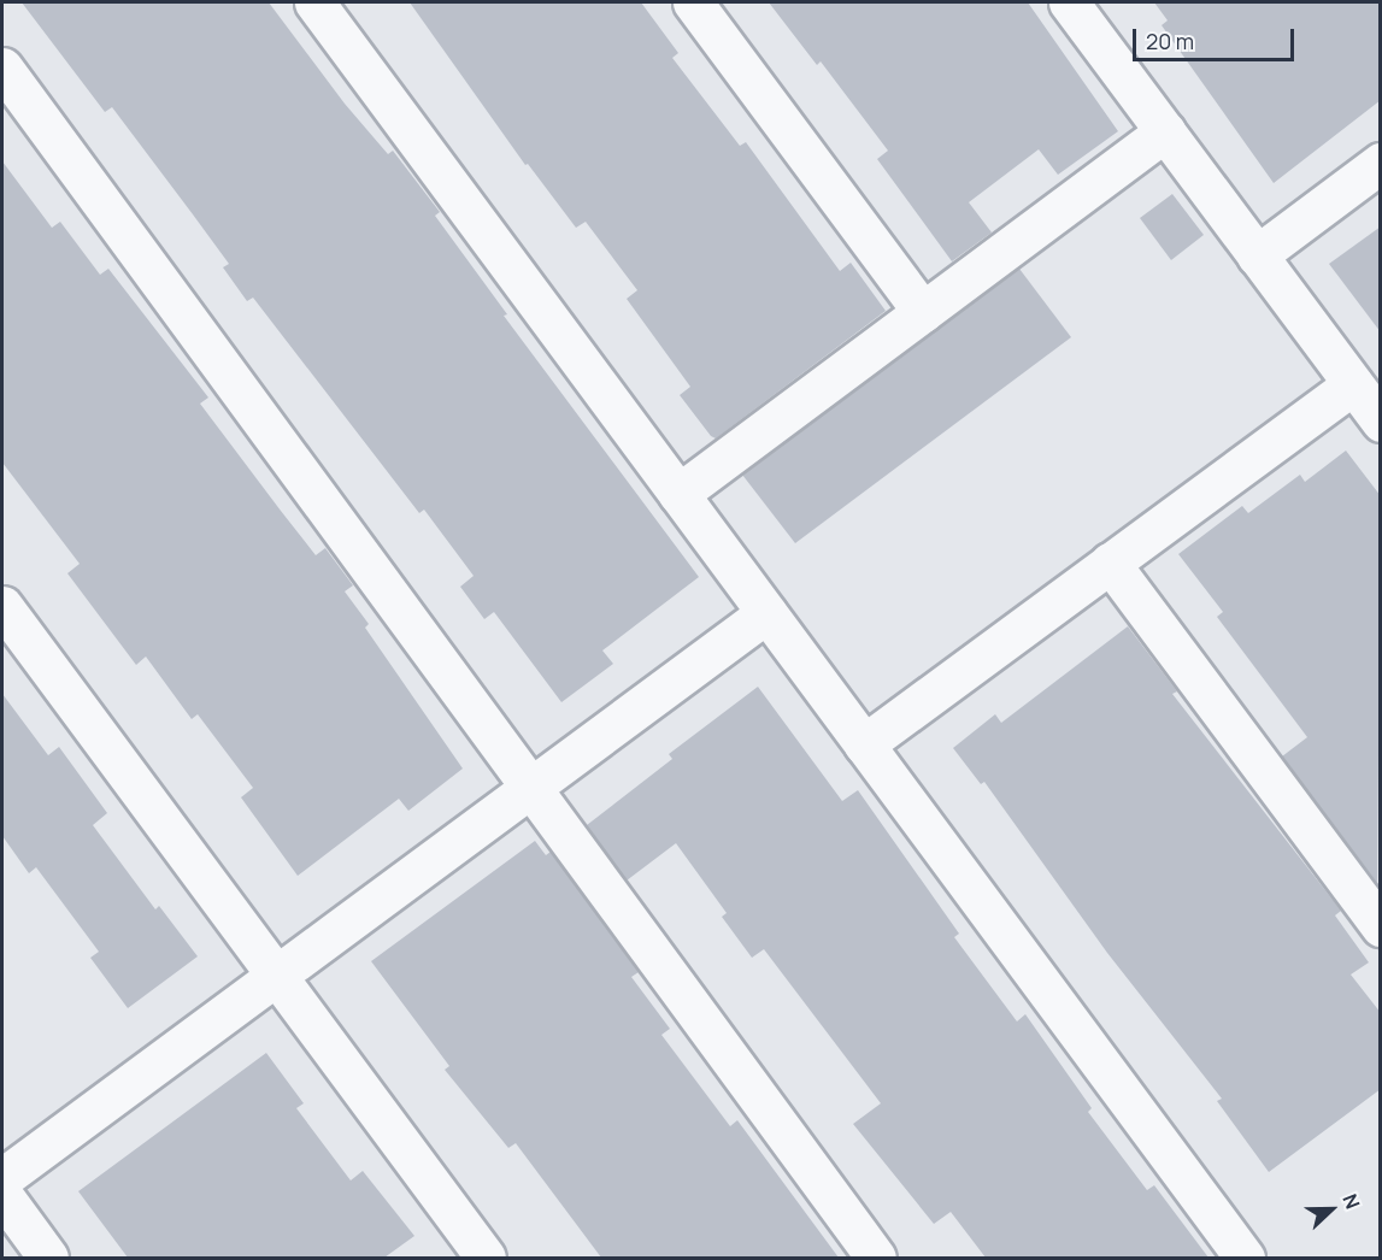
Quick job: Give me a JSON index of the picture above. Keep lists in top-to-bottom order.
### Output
{
  "scale_bar": "20 m",
  "north": "right"
}
